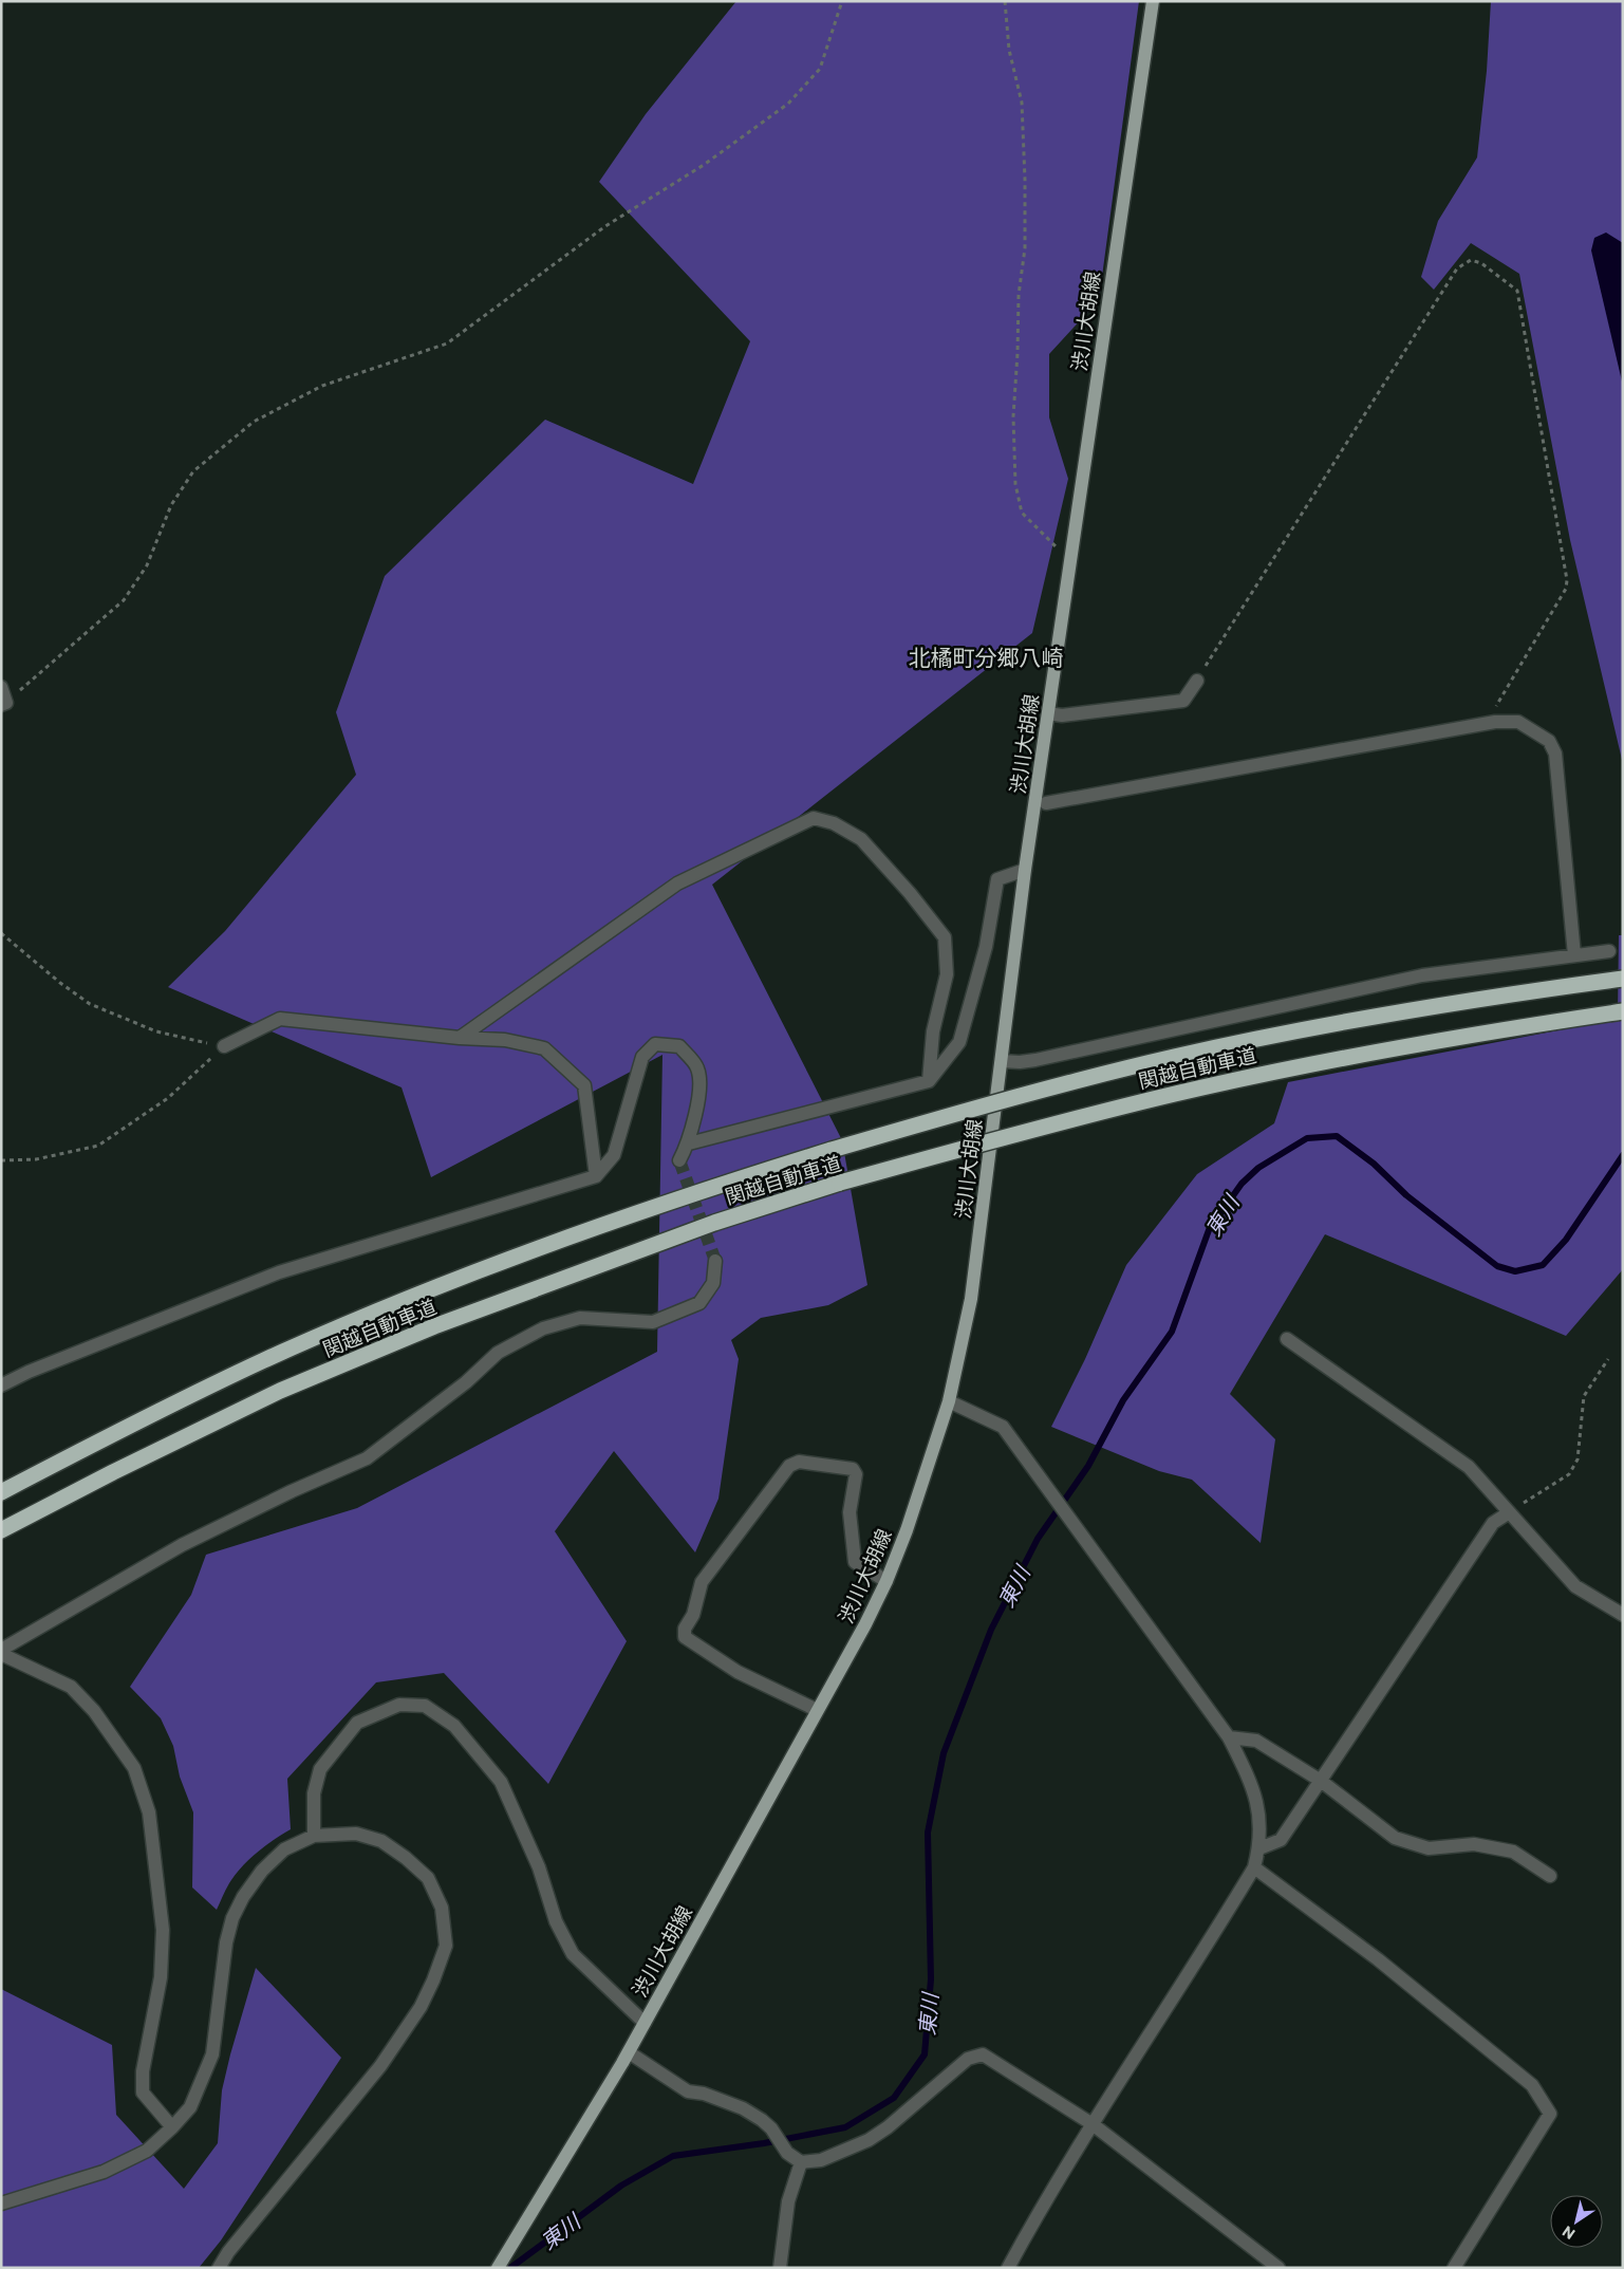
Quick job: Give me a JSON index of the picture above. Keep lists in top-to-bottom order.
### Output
{
  "streets": {
    "highway": ["関越自動車道"],
    "main road": ["渋川大胡線"]
  },
  "districts": ["北橘町分郷八崎"],
  "water": ["東川"],
  "north": "bottom left"
}
